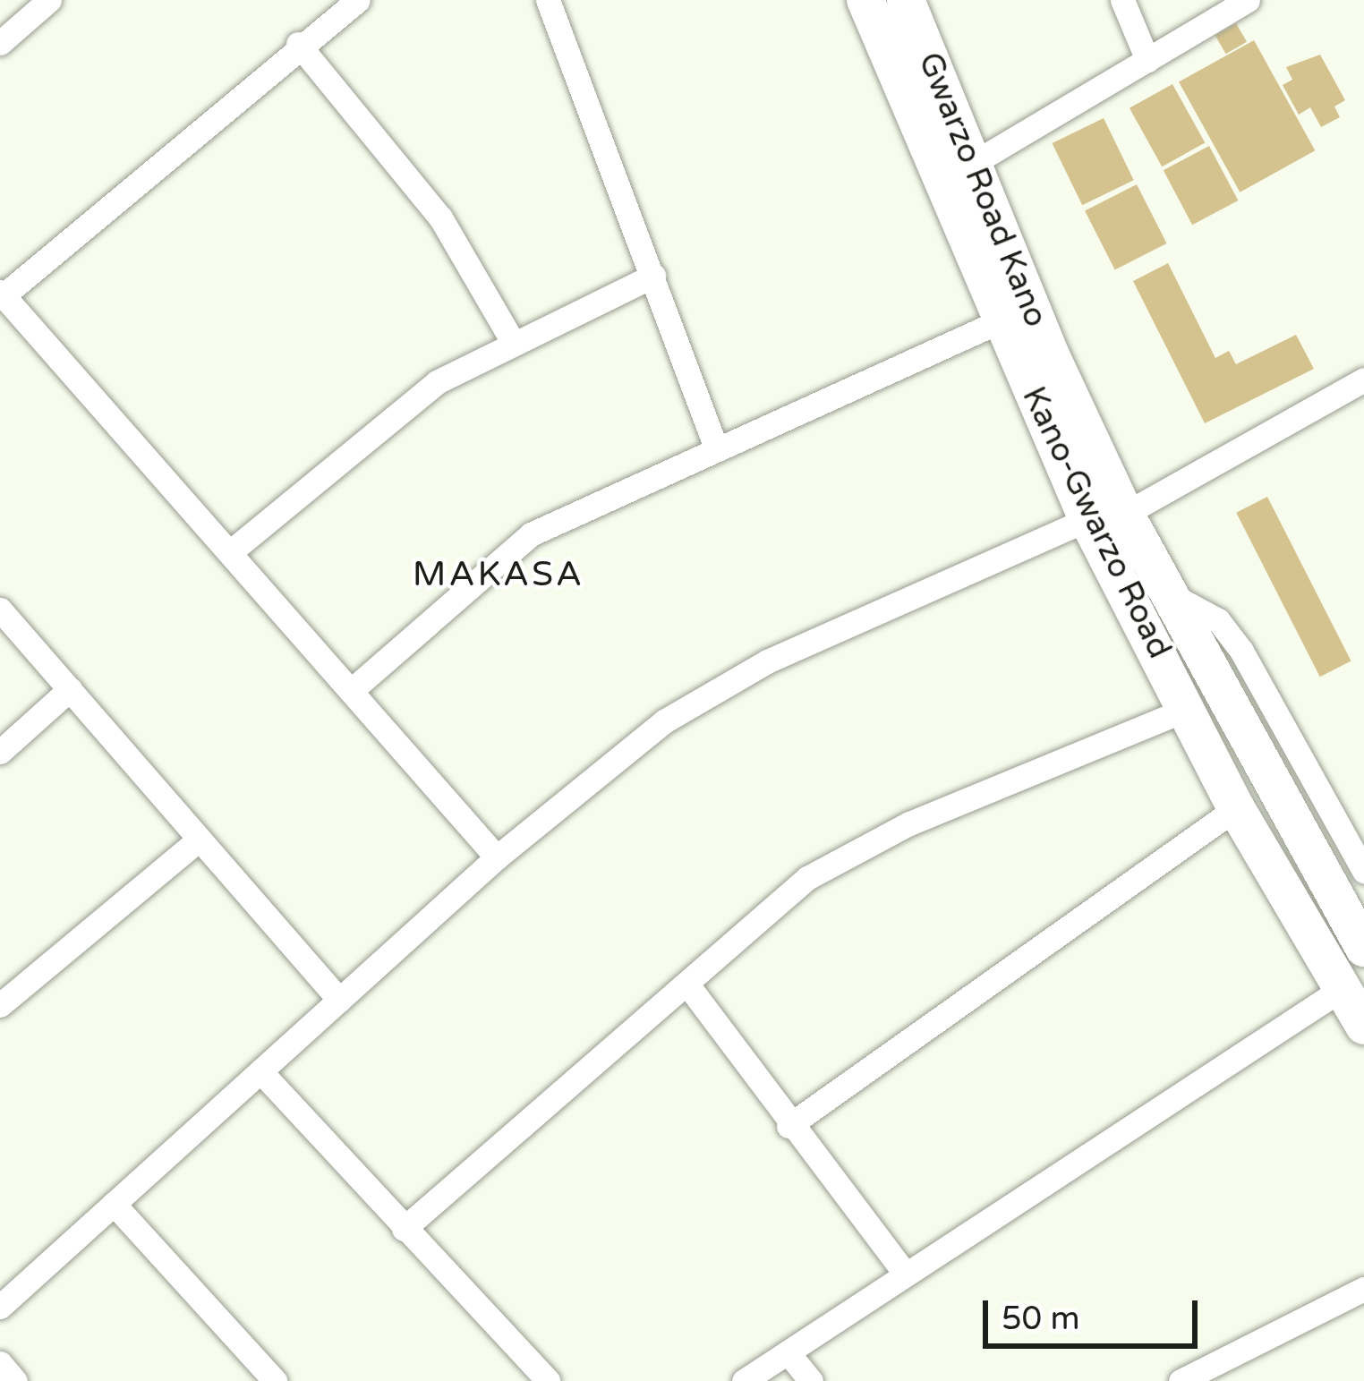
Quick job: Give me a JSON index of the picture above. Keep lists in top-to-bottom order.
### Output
{
  "streets": {
    "main road": ["Gwarzo Road Kano", "Kano-Gwarzo Road"]
  },
  "districts": ["MAKASA"],
  "scale_bar": "50 m"
}
